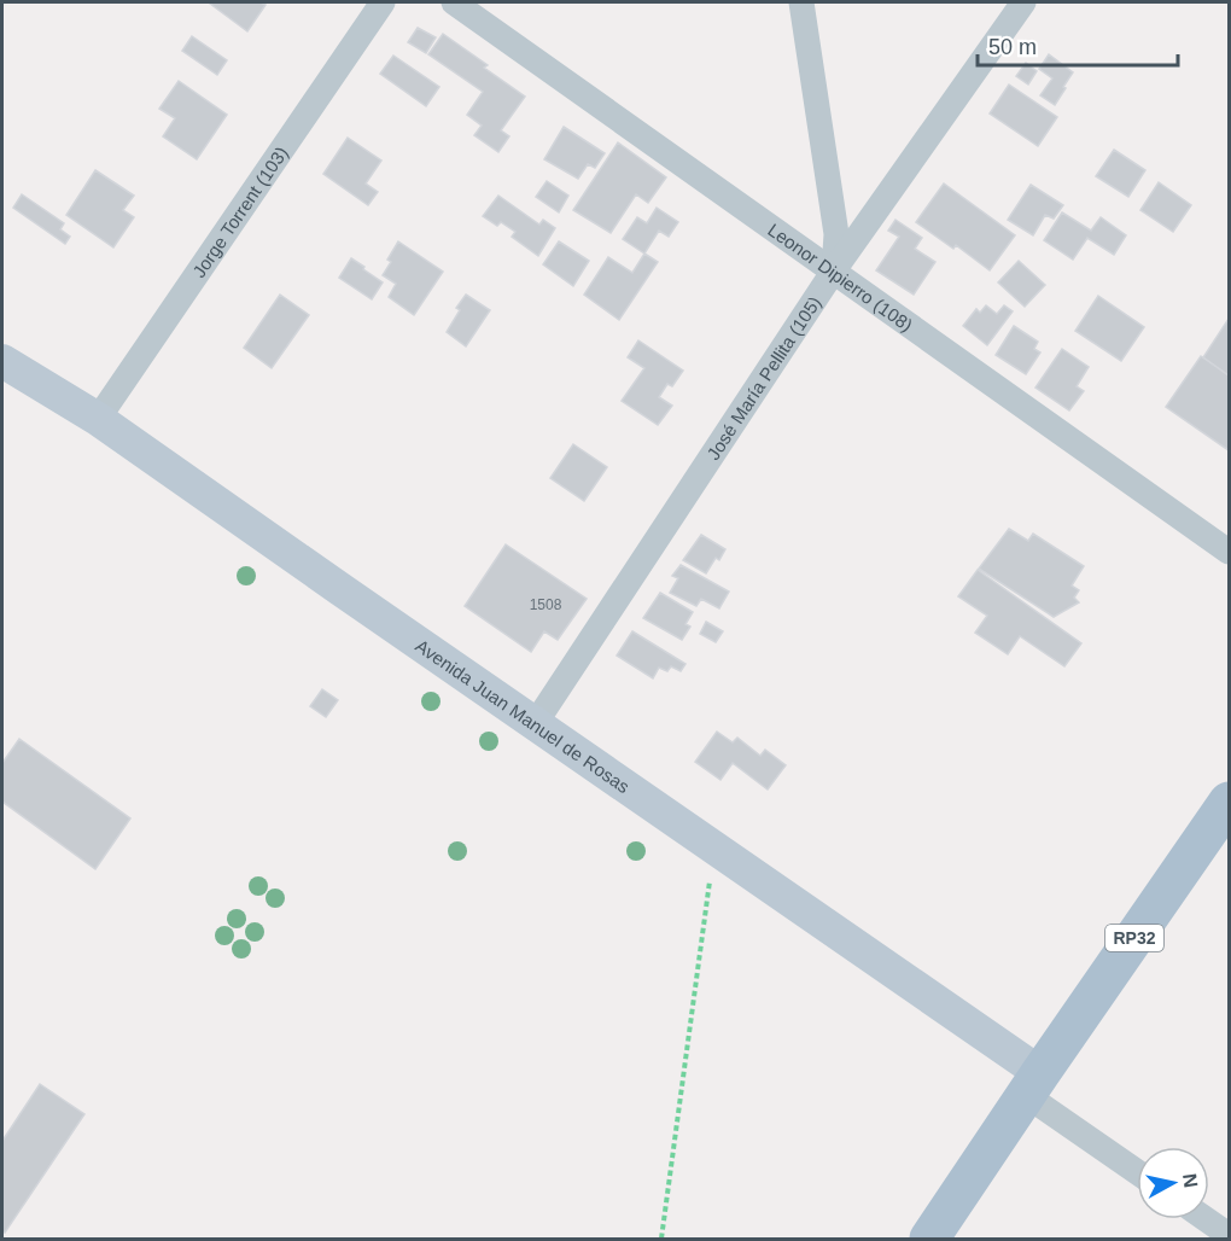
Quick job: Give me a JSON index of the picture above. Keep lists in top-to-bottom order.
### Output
{
  "streets": {
    "main road": ["Avenida Juan Manuel de Rosas", "RP32"],
    "street": ["Jorge Torrent (103)", "Leonor Dipierro (108)", "José María Pellita (105)"]
  },
  "crossings": [
    ["Jorge Torrent (103)", "Avenida Juan Manuel de Rosas"],
    ["Leonor Dipierro (108)", "José María Pellita (105)"],
    ["José María Pellita (105)", "Avenida Juan Manuel de Rosas"],
    ["Avenida Juan Manuel de Rosas", "RP32"]
  ],
  "house_numbers": ["1508"],
  "scale_bar": "50 m",
  "north": "right"
}
